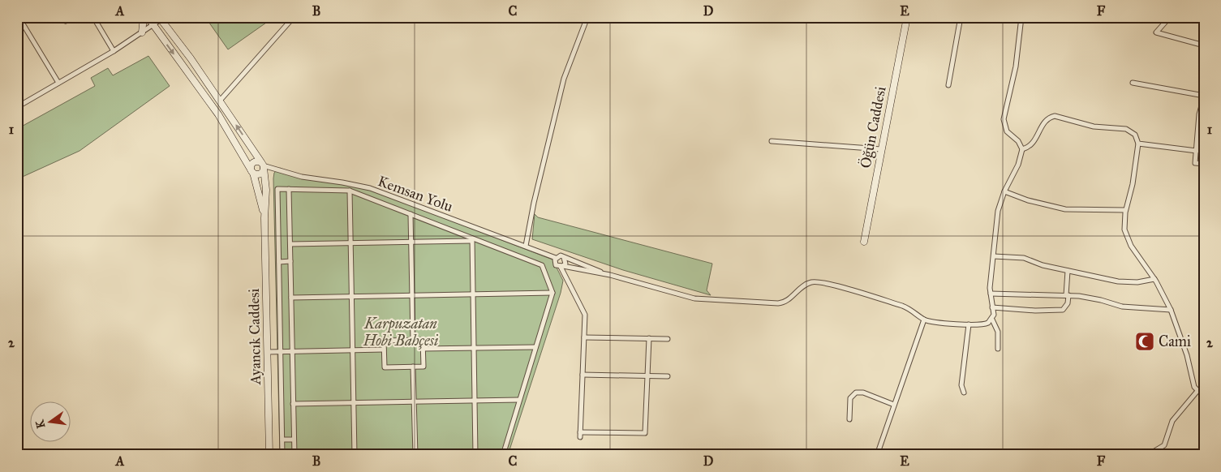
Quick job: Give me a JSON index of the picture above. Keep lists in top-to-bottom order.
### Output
{
  "streets": {
    "street": ["Öğün Caddesi", "Kemsan Yolu", "Ayancık Caddesi"]
  },
  "crossings": [
    ["Kemsan Yolu", "Ayancık Caddesi"]
  ],
  "parks": ["Karpuzatan Hobi Bahçesi"],
  "places": {
    "mosque": ["Cami"]
  },
  "north": "left",
  "grid": {
    "columns": [
      "A",
      "B",
      "C",
      "D",
      "E",
      "F"
    ],
    "rows": ["1", "2"]
  }
}
